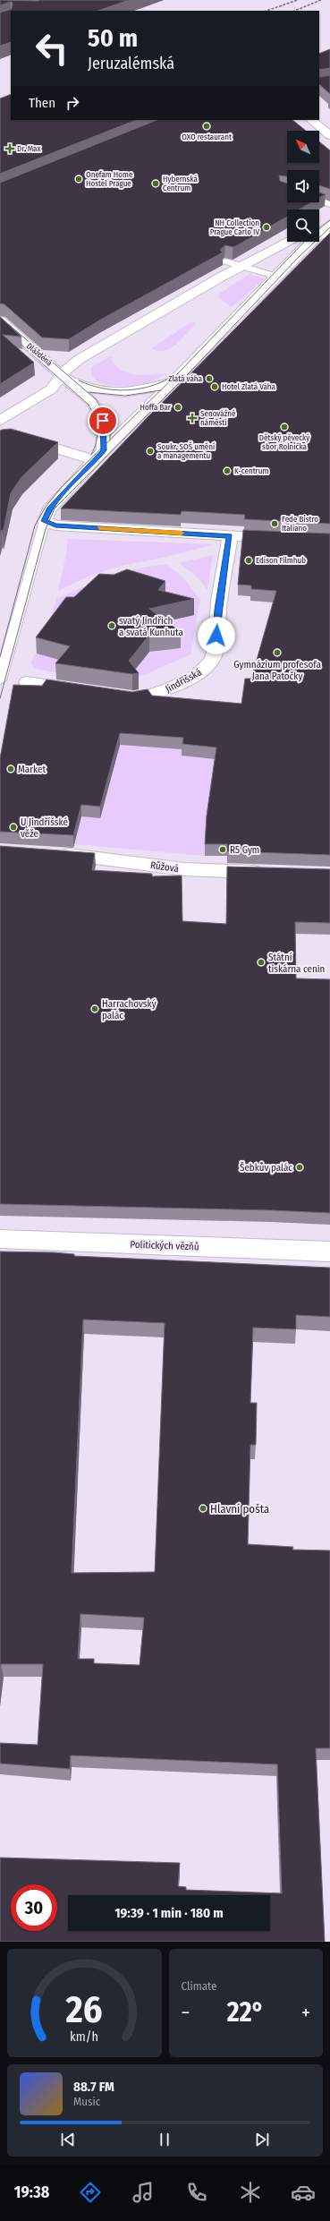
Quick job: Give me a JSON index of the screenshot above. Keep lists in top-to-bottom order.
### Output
{
  "streets": {
    "street": [
      "Dlážděná",
      "Jindřišská",
      "Růžová",
      "Politických vězňů"
    ]
  },
  "places": {
    "other": [
      "OXO restaurant",
      "Onefam Home Hostel Prague",
      "Hybernská Centrum",
      "NH Collection Prague Carlo IV",
      "Zlatá váha",
      "Hotel Zlatá Váha",
      "Hoffa Bar",
      "Dětský pěvecký sbor Rolnička",
      "Soukr. SOŠ umění a managementu",
      "K-centrum",
      "Fede Bistro Italiano",
      "Edison Filmhub",
      "svatý Jindřich a svatá Kunhuta",
      "Gymnázium profesofa Jana Patočky",
      "Market",
      "U Jindříšské věže",
      "R5 Gym",
      "Státní tiskárna cenin",
      "Harrachovský palác",
      "Šebkův palác",
      "Hlavní pošta"
    ],
    "health": ["Dr. Max", "Senovážné náměstí"]
  },
  "north": "top left",
  "page": {
    "turn": ["50 m", "Jeruzalémská"],
    "then": "Then",
    "limit": "30",
    "trip": "19:39 · 1 min · 180 m",
    "tile": "Climate",
    "heat": ["−", "22°", "+"],
    "song": ["88.7 FM", "Music"],
    "tabs": "19:38",
    "gauge": ["26", "km/h"]
  }
}
